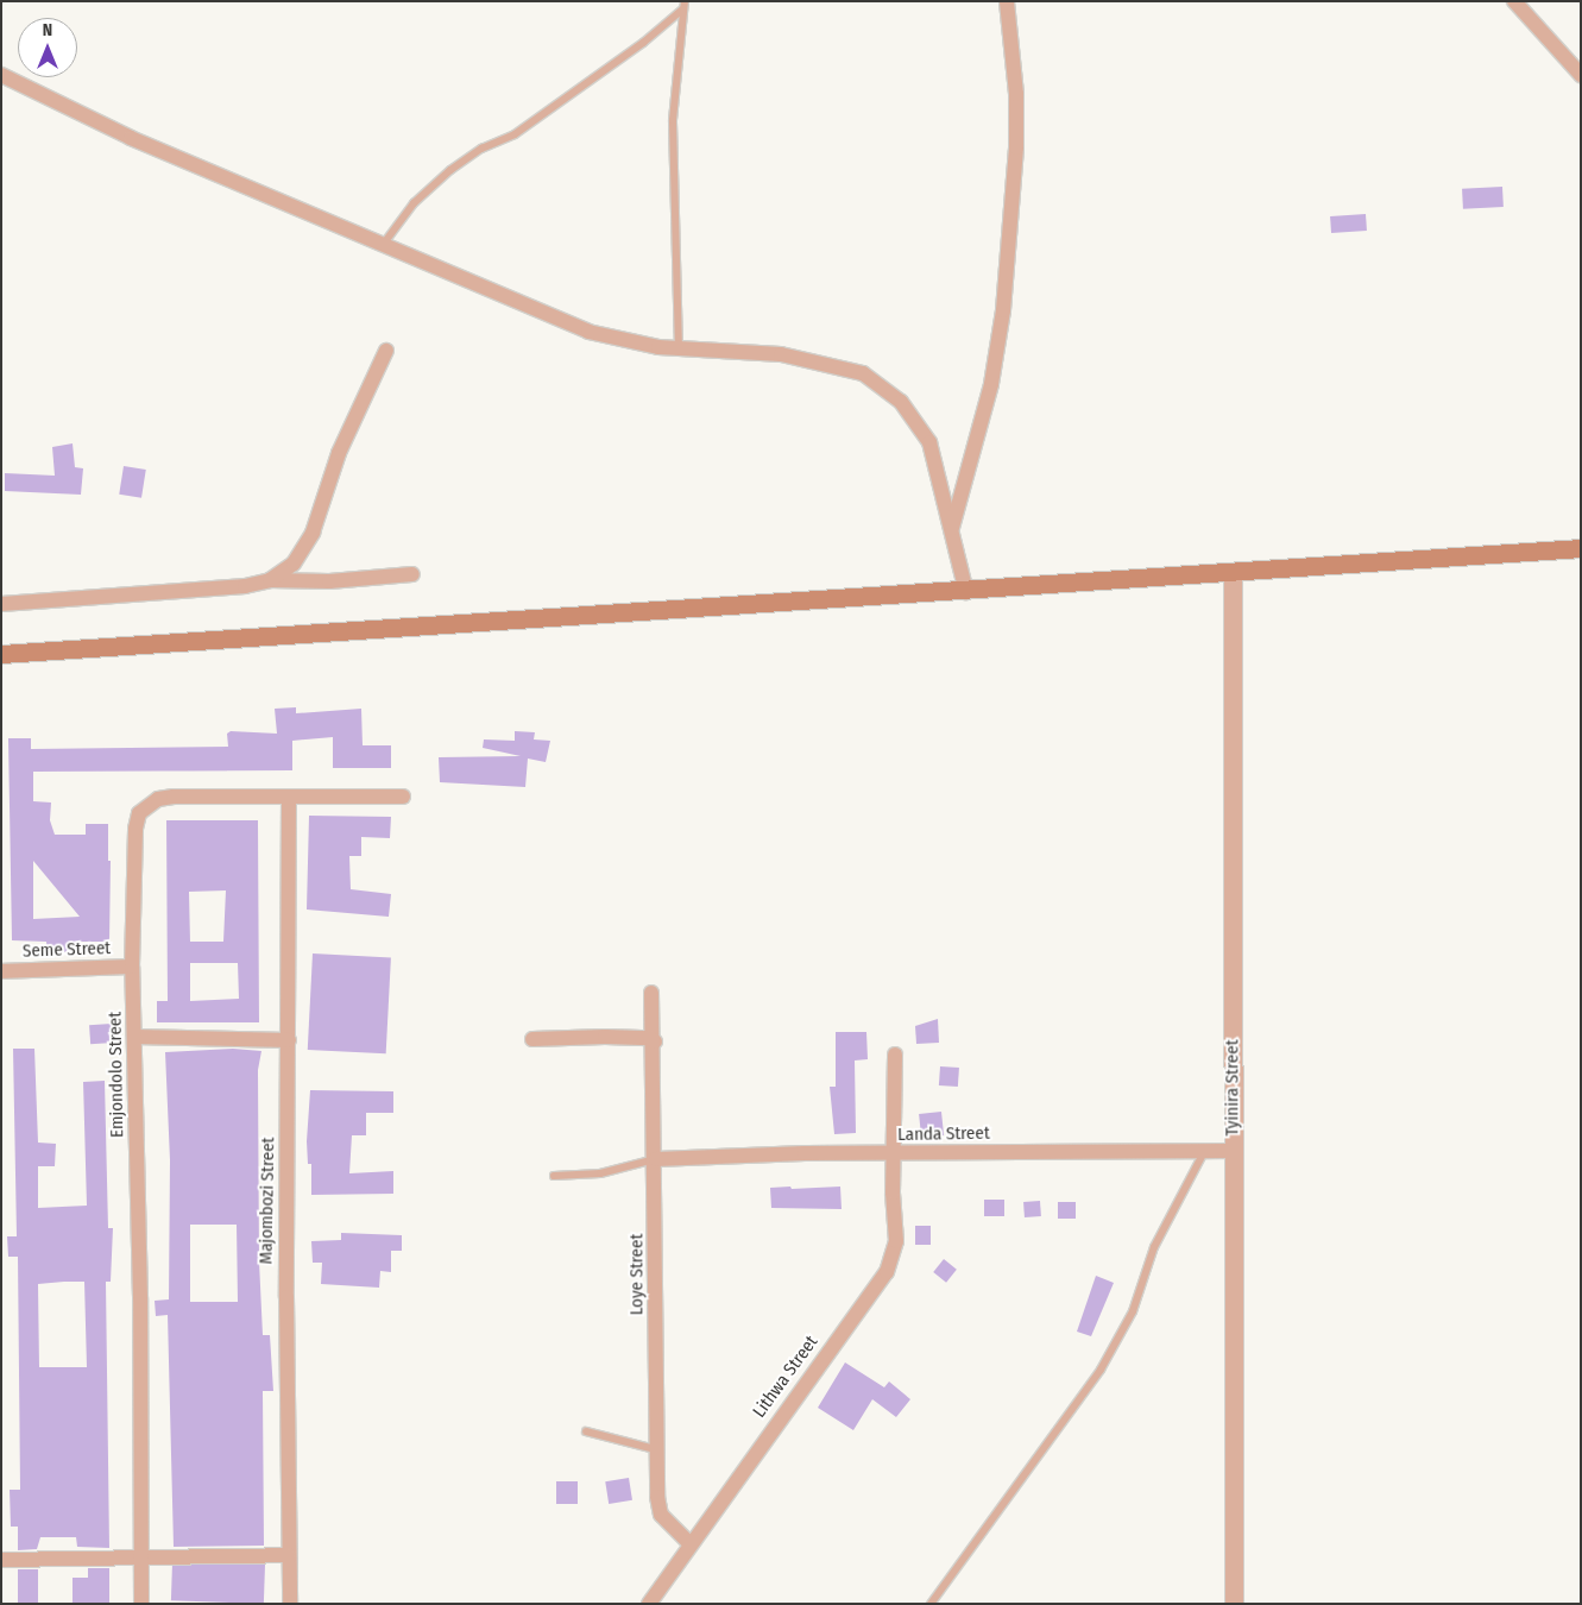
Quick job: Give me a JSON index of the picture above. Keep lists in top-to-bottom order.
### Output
{
  "streets": {
    "street": [
      "Seme Street",
      "Emjondolo Street",
      "Tyinira Street",
      "Landa Street",
      "Majombozi Street",
      "Loye Street",
      "Lithwa Street"
    ]
  },
  "crossings": [
    ["Seme Street", "Emjondolo Street"],
    ["Emjondolo Street", "Majombozi Street"],
    ["Tyinira Street", "Landa Street"],
    ["Landa Street", "Loye Street"],
    ["Landa Street", "Lithwa Street"],
    ["Loye Street", "Lithwa Street"]
  ],
  "north": "top"
}
